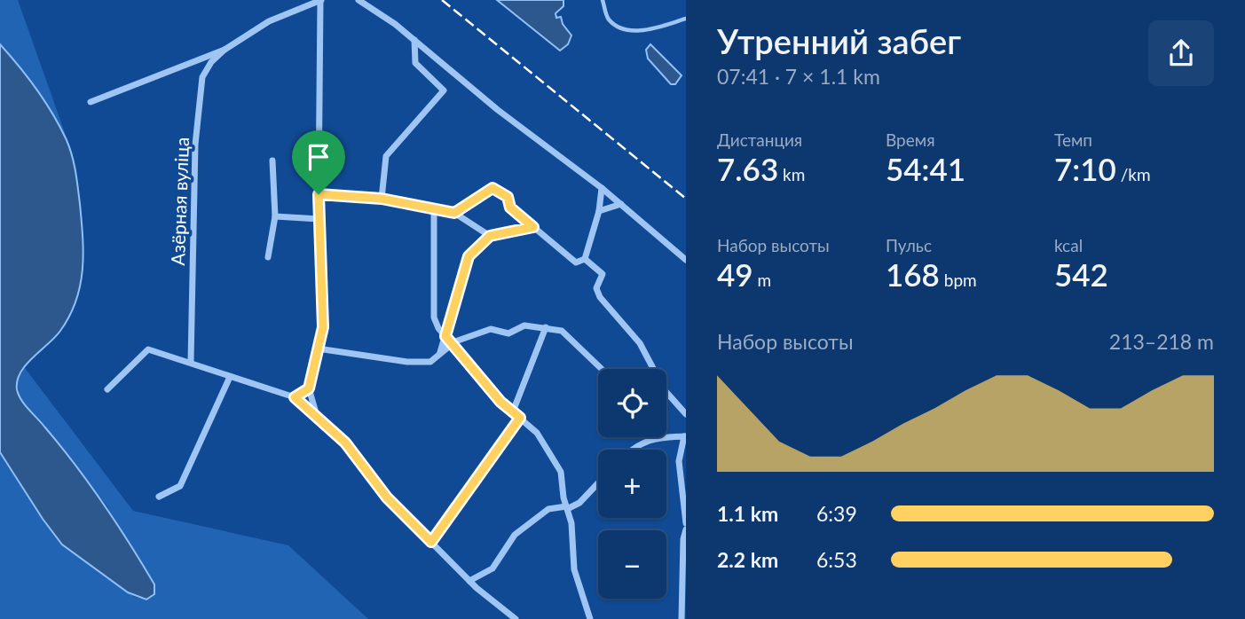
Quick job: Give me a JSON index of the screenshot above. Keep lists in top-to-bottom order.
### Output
{
  "streets": {
    "street": ["Азёрная вуліца"]
  },
  "page": {
    "heading": ["Утренний забег", "07:41 · 7 × 1.1 km"],
    "stats": [
      ["Дистанция", "7.63 km"],
      ["Время", "54:41"],
      ["Темп", "7:10 /km"],
      ["Набор высоты", "49 m"],
      ["Пульс", "168 bpm"],
      ["kcal", "542"]
    ],
    "chart": ["Набор высоты", "213–218 m"],
    "map_buttons": ["+", "−"],
    "list": [
      {
        "name": "1.1 km",
        "note": "6:39"
      },
      {
        "name": "2.2 km",
        "note": "6:53"
      }
    ]
  }
}
